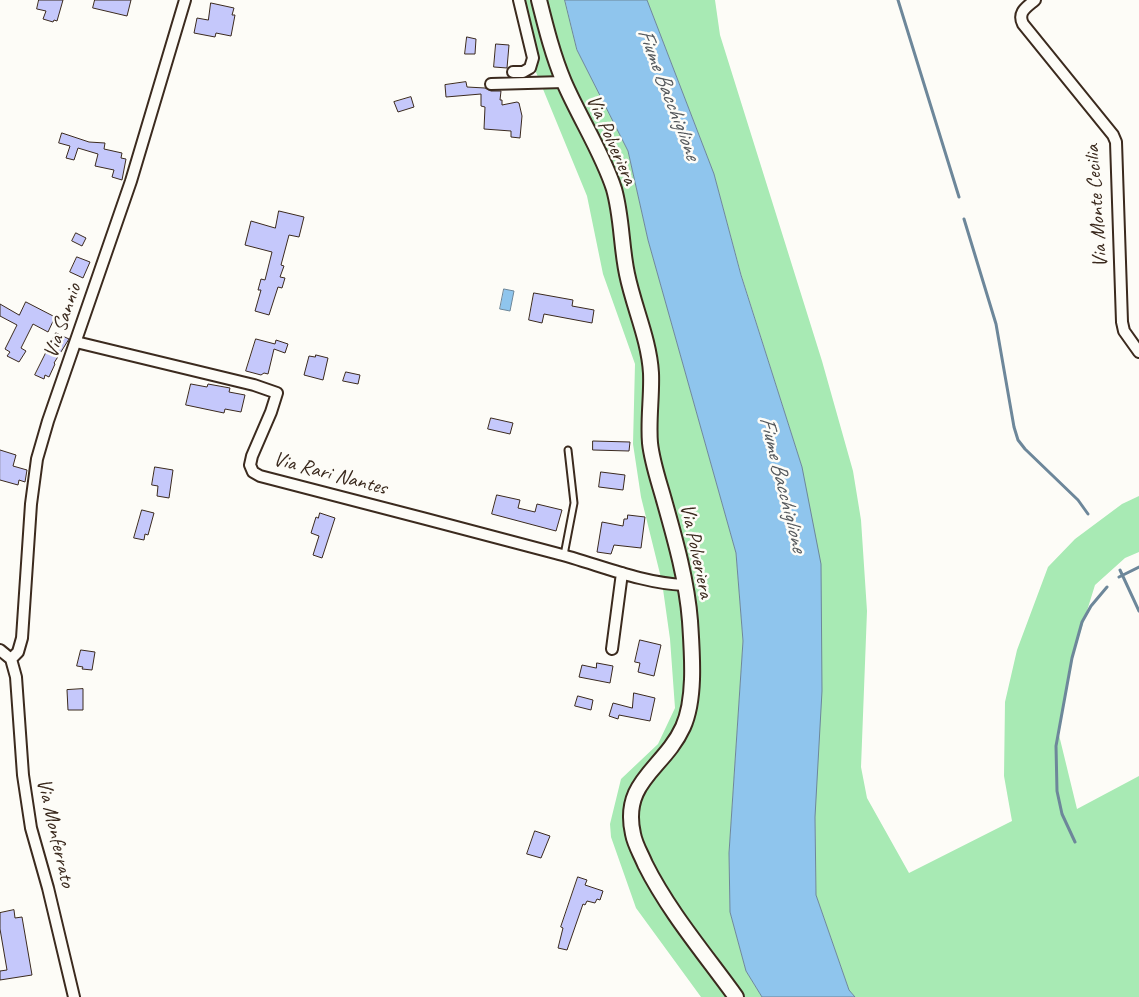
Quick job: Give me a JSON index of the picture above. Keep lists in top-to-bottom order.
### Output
{
  "streets": {
    "street": [
      "Via Polveriera",
      "Via Monte Cecilia",
      "Via Sannio",
      "Via Rari Nantes",
      "Via Monferrato"
    ]
  },
  "crossings": [
    ["Via Polveriera", "Via Rari Nantes"],
    ["Via Sannio", "Via Rari Nantes"],
    ["Via Sannio", "Via Monferrato"]
  ],
  "water": ["Fiume Bacchiglione"]
}
